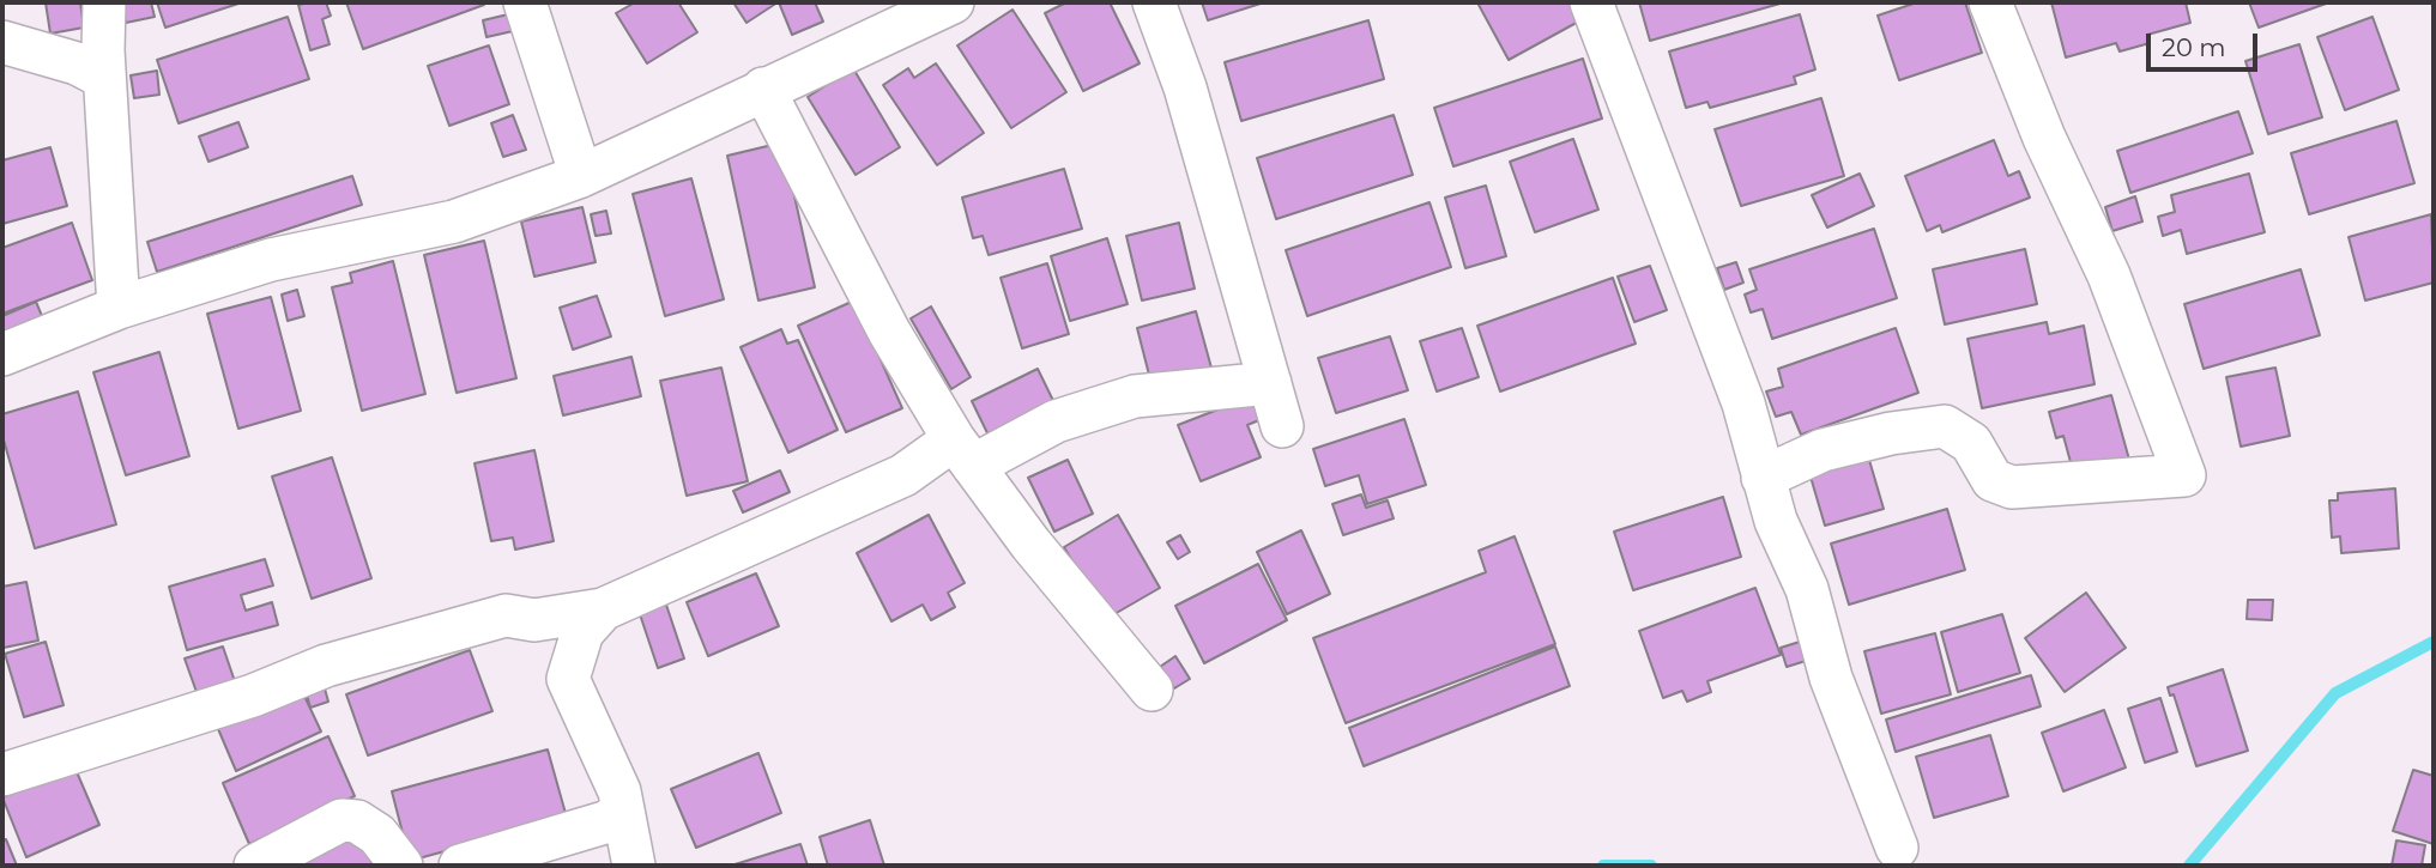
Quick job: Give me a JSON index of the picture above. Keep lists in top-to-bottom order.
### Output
{
  "scale_bar": "20 m"
}
